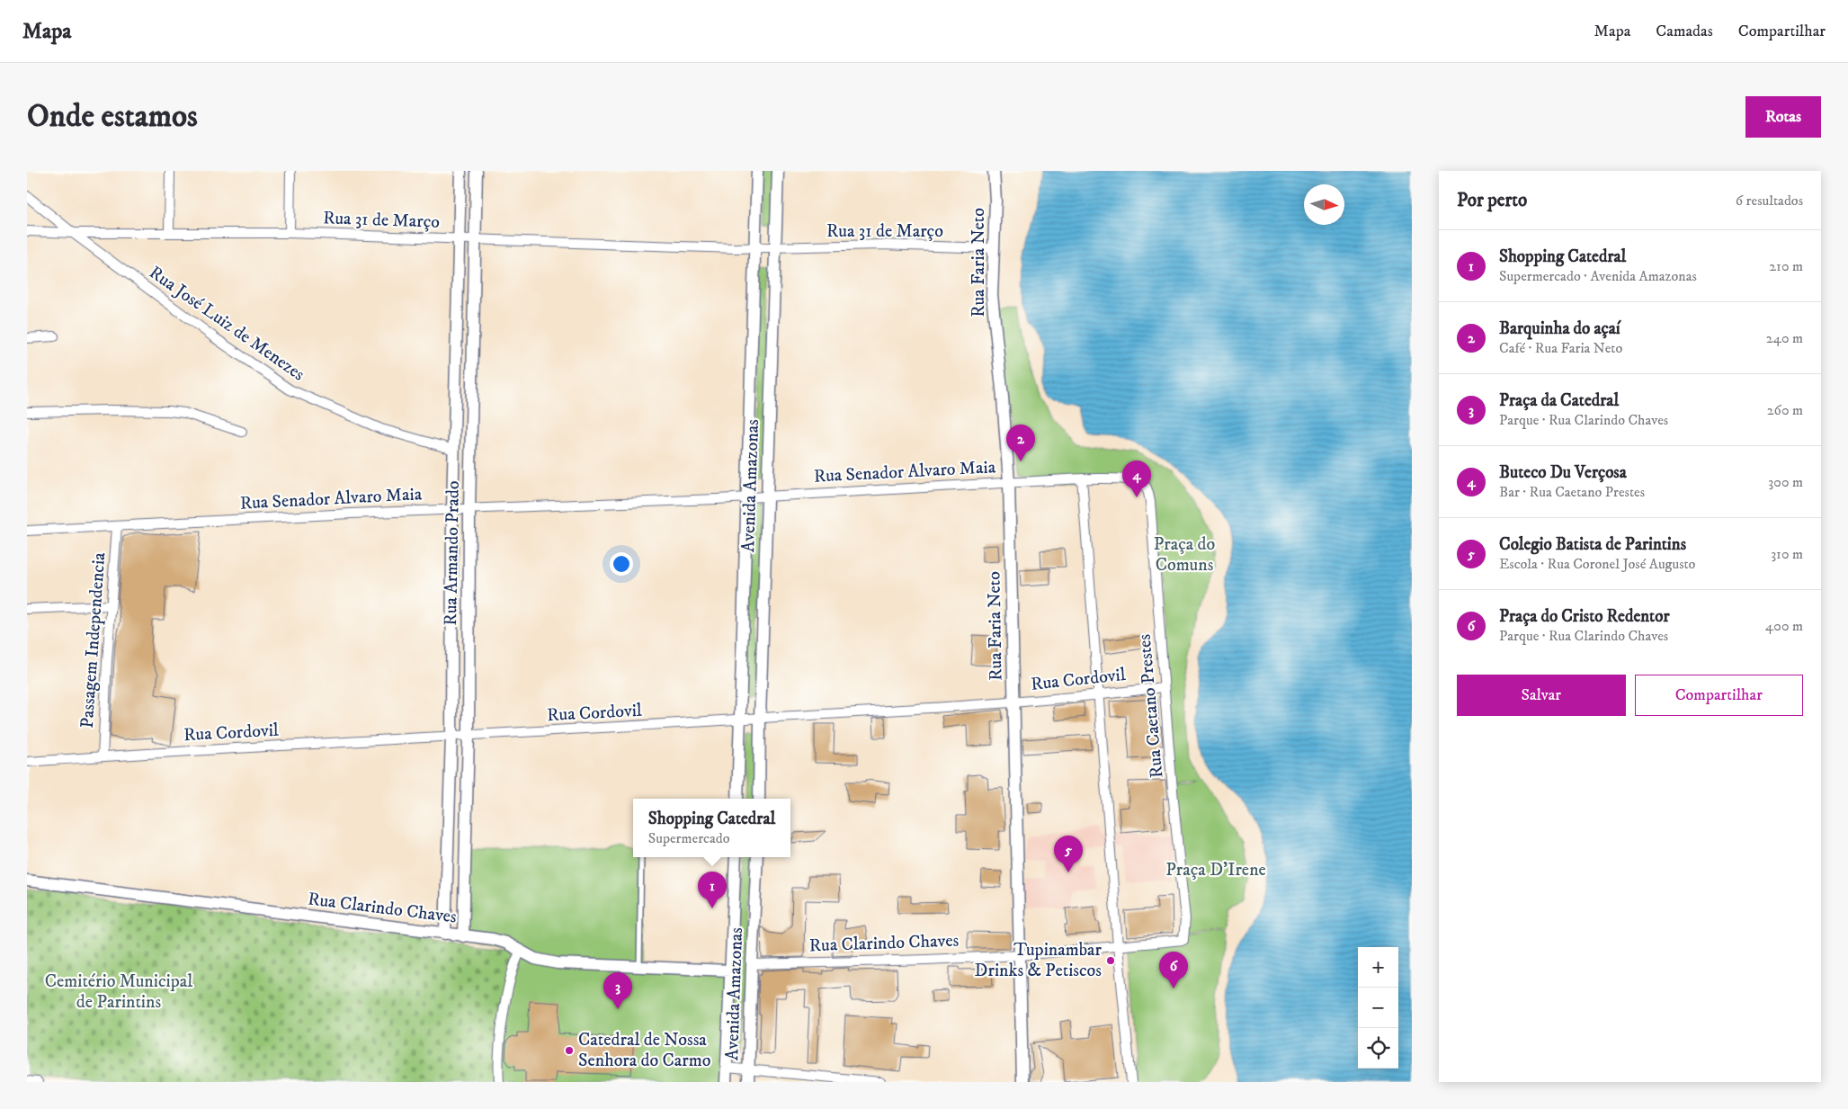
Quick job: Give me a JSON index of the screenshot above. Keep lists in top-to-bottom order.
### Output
{
  "streets": {
    "street": [
      "Rua 31 de Março",
      "Rua Faria Neto",
      "Rua José Luiz de Menezes",
      "Rua Senador Alvaro Maia",
      "Avenida Amazonas",
      "Rua Armando Prado",
      "Passagem Independencia",
      "Rua Cordovil",
      "Rua Caetano Prestes",
      "Rua Clarindo Chaves"
    ]
  },
  "crossings": [
    ["Rua 31 de Março", "Rua Faria Neto"],
    ["Rua 31 de Março", "Rua José Luiz de Menezes"],
    ["Rua 31 de Março", "Avenida Amazonas"],
    ["Rua 31 de Março", "Rua Armando Prado"],
    ["Rua Faria Neto", "Rua Senador Alvaro Maia"],
    ["Rua Faria Neto", "Rua Cordovil"],
    ["Rua Faria Neto", "Rua Clarindo Chaves"],
    ["Rua José Luiz de Menezes", "Rua Armando Prado"],
    ["Rua Senador Alvaro Maia", "Avenida Amazonas"],
    ["Rua Senador Alvaro Maia", "Rua Armando Prado"],
    ["Rua Senador Alvaro Maia", "Passagem Independencia"],
    ["Rua Senador Alvaro Maia", "Rua Caetano Prestes"],
    ["Avenida Amazonas", "Rua Cordovil"],
    ["Avenida Amazonas", "Rua Clarindo Chaves"],
    ["Rua Armando Prado", "Rua Cordovil"],
    ["Rua Armando Prado", "Rua Clarindo Chaves"],
    ["Passagem Independencia", "Rua Cordovil"],
    ["Rua Cordovil", "Rua Caetano Prestes"],
    ["Rua Caetano Prestes", "Rua Clarindo Chaves"]
  ],
  "parks": ["Praça do Comuns", "Praça D'Irene", "Cemitério Municipal de Parintins"],
  "places": ["Tupinambar Drinks & Petiscos", "Catedral de Nossa Senhora do Carmo"],
  "north": "right",
  "page": {
    "header": "Mapa",
    "nav": ["Mapa", "Camadas", "Compartilhar"],
    "buttons": [
      "Rotas",
      ["Salvar", "Compartilhar"]
    ],
    "title": "Onde estamos",
    "heading": ["Por perto", "6 resultados"],
    "list": [
      {
        "mark": "1",
        "name": "Shopping Catedral",
        "note": "Supermercado · Avenida Amazonas",
        "value": "210 m"
      },
      {
        "mark": "2",
        "name": "Barquinha do açaí",
        "note": "Café · Rua Faria Neto",
        "value": "240 m"
      },
      {
        "mark": "3",
        "name": "Praça da Catedral",
        "note": "Parque · Rua Clarindo Chaves",
        "value": "260 m"
      },
      {
        "mark": "4",
        "name": "Buteco Du Verçosa",
        "note": "Bar · Rua Caetano Prestes",
        "value": "300 m"
      },
      {
        "mark": "5",
        "name": "Colegio Batista de Parintins",
        "note": "Escola · Rua Coronel José Augusto",
        "value": "310 m"
      },
      {
        "mark": "6",
        "name": "Praça do Cristo Redentor",
        "note": "Parque · Rua Clarindo Chaves",
        "value": "400 m"
      }
    ],
    "pins": [
      "2",
      "4",
      "5",
      "1",
      "6",
      "3"
    ],
    "popup": ["Shopping Catedral", "Supermercado"],
    "map_buttons": ["+", "−"]
  }
}
